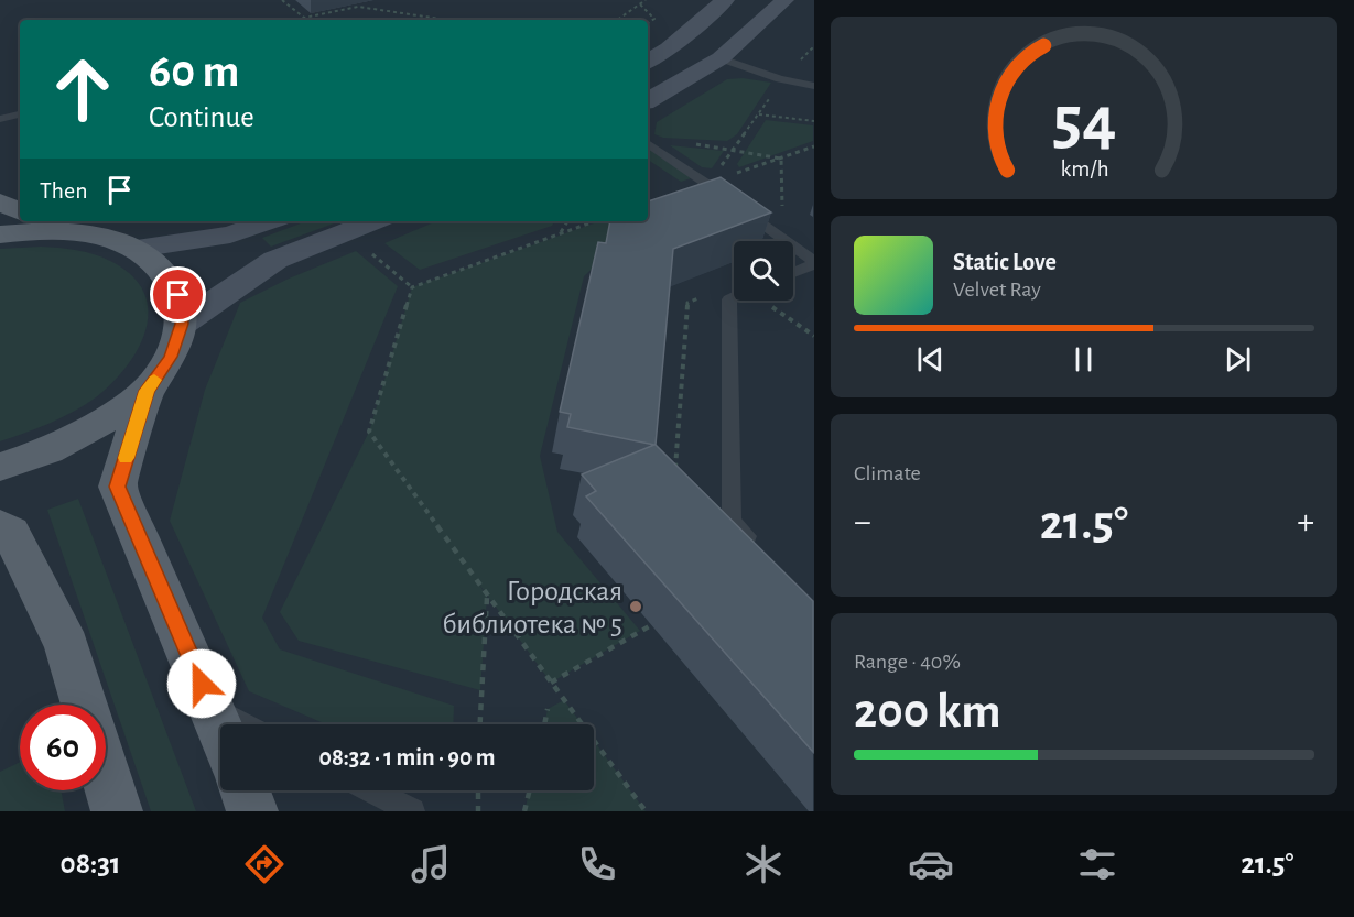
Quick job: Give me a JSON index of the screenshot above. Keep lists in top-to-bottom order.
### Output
{
  "places": ["Городская библиотека № 5"],
  "page": {
    "turn": ["60 m", "Continue"],
    "then": "Then",
    "song": ["Static Love", "Velvet Ray"],
    "tile": [
      "Climate",
      ["Range · 40%", "200 km"]
    ],
    "heat": ["−", "21.5°", "+"],
    "limit": "60",
    "trip": "08:32 · 1 min · 90 m",
    "tabs": ["08:31", "21.5°"],
    "gauge": ["54", "km/h"]
  }
}
